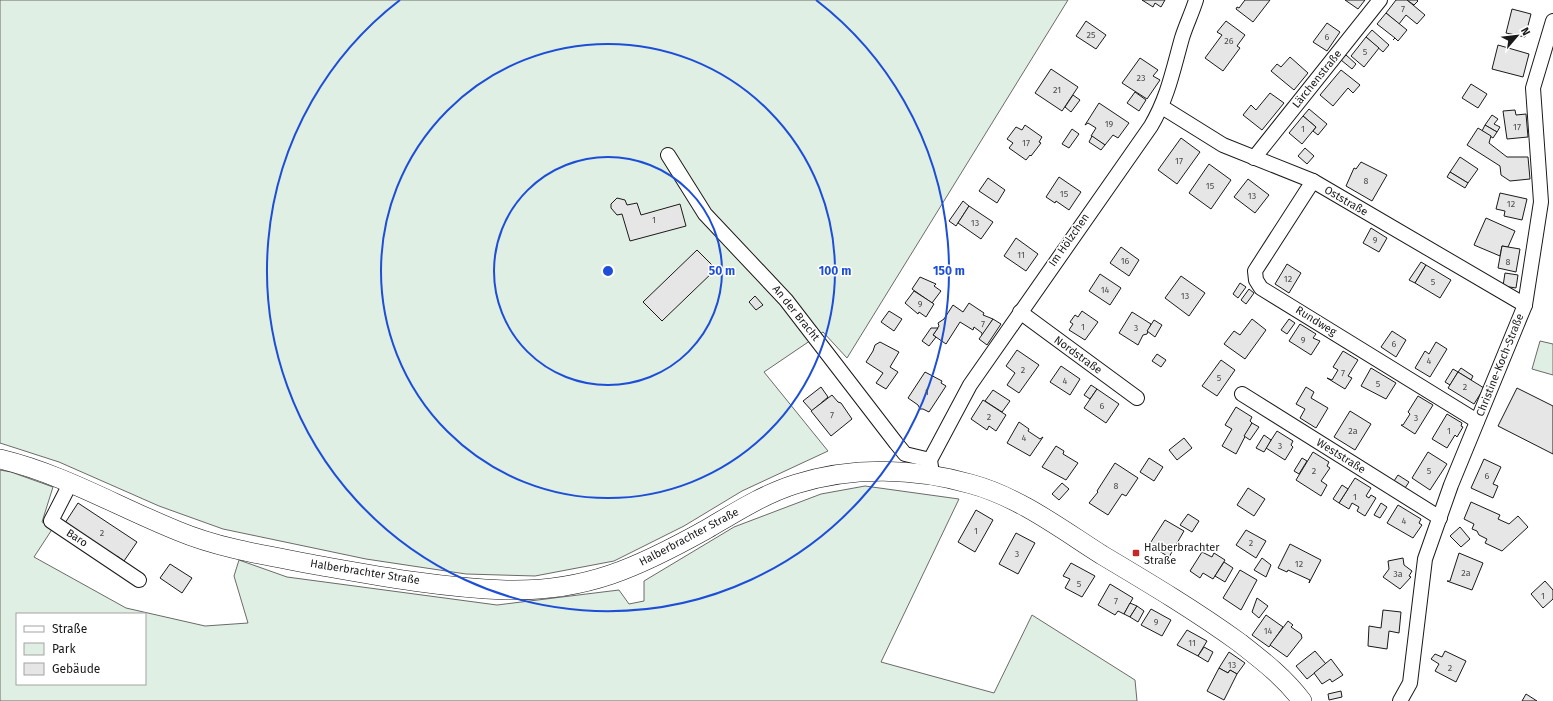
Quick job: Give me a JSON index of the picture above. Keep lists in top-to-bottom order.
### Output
{
  "streets": {
    "main road": ["Halberbrachter Straße"],
    "street": [
      "Lärchenstraße",
      "Oststraße",
      "Im Hölzchen",
      "An der Bracht",
      "Rundweg",
      "Nordstraße",
      "Christine-Koch-Straße",
      "Weststraße",
      "Baro"
    ]
  },
  "crossings": [
    ["Lärchenstraße", "Oststraße"],
    ["Oststraße", "Im Hölzchen"],
    ["Oststraße", "Rundweg"],
    ["Oststraße", "Christine-Koch-Straße"],
    ["Im Hölzchen", "An der Bracht"],
    ["Im Hölzchen", "Nordstraße"],
    ["Im Hölzchen", "Halberbrachter Straße"],
    ["An der Bracht", "Halberbrachter Straße"],
    ["Rundweg", "Christine-Koch-Straße"],
    ["Christine-Koch-Straße", "Weststraße"],
    ["Halberbrachter Straße", "Baro"]
  ],
  "places": {
    "transit": ["Halberbrachter Straße"]
  },
  "house_numbers": [
    "7",
    "25",
    "6",
    "26",
    "5",
    "23",
    "21",
    "19",
    "17",
    "1",
    "17",
    "17",
    "8",
    "15",
    "15",
    "13",
    "12",
    "1",
    "13",
    "9",
    "11",
    "16",
    "8",
    "12",
    "5",
    "14",
    "13",
    "9",
    "7",
    "1",
    "3",
    "9",
    "6",
    "4",
    "2",
    "7",
    "5",
    "4",
    "5",
    "2",
    "1",
    "6",
    "7",
    "2",
    "3",
    "2a",
    "1",
    "4",
    "3",
    "2",
    "5",
    "6",
    "8",
    "1",
    "4",
    "1",
    "2",
    "2",
    "3",
    "12",
    "2a",
    "3a",
    "5",
    "1",
    "7",
    "9",
    "14",
    "11",
    "13",
    "2"
  ],
  "legend": ["Straße", "Park", "Gebäude"],
  "north": "top right",
  "rings": ["50 m", "100 m", "150 m"]
}
